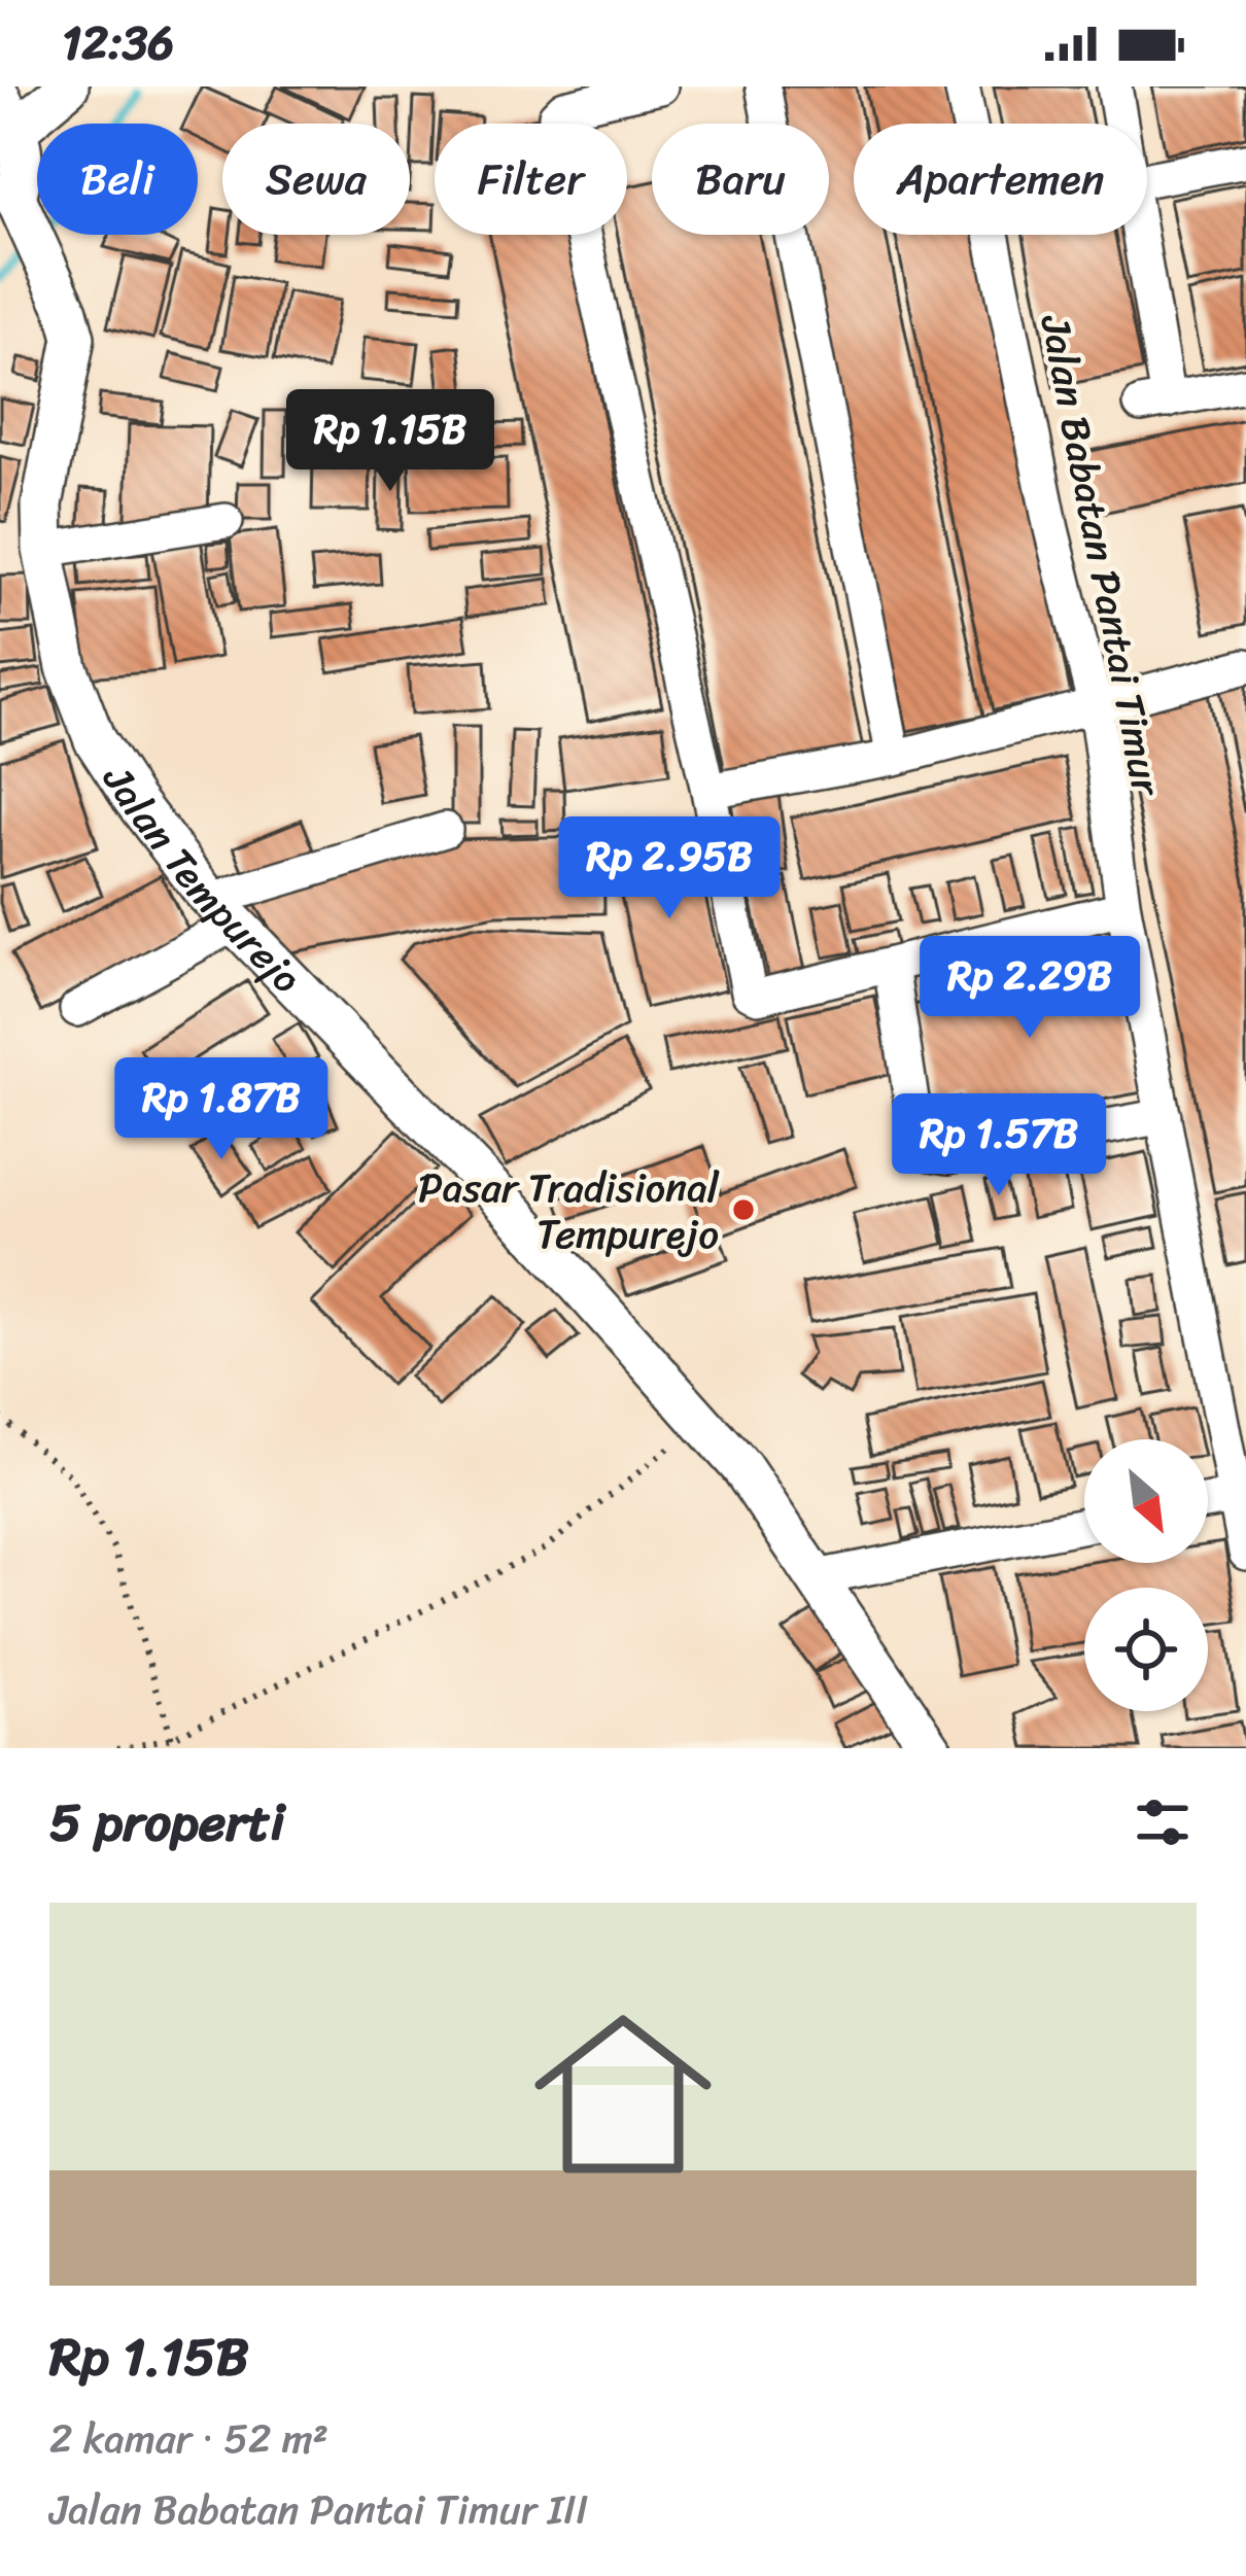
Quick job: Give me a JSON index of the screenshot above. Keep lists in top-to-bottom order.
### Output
{
  "streets": {
    "main road": ["Jalan Tempurejo"],
    "street": ["Jalan Babatan Pantai Timur"]
  },
  "places": ["Pasar Tradisional Tempurejo"],
  "north": "bottom right",
  "page": {
    "status": "12:36",
    "chip": [
      "Beli",
      "Sewa",
      "Filter",
      "Baru",
      "Apartemen"
    ],
    "price": [
      "Rp 1.15B",
      "Rp 2.95B",
      "Rp 2.29B",
      "Rp 1.87B",
      "Rp 1.57B"
    ],
    "heading": "5 properti",
    "list": [
      {
        "name": "Rp 1.15B",
        "note": "2 kamar · 52 m² · Jalan Babatan Pantai Timur III"
      }
    ]
  }
}
